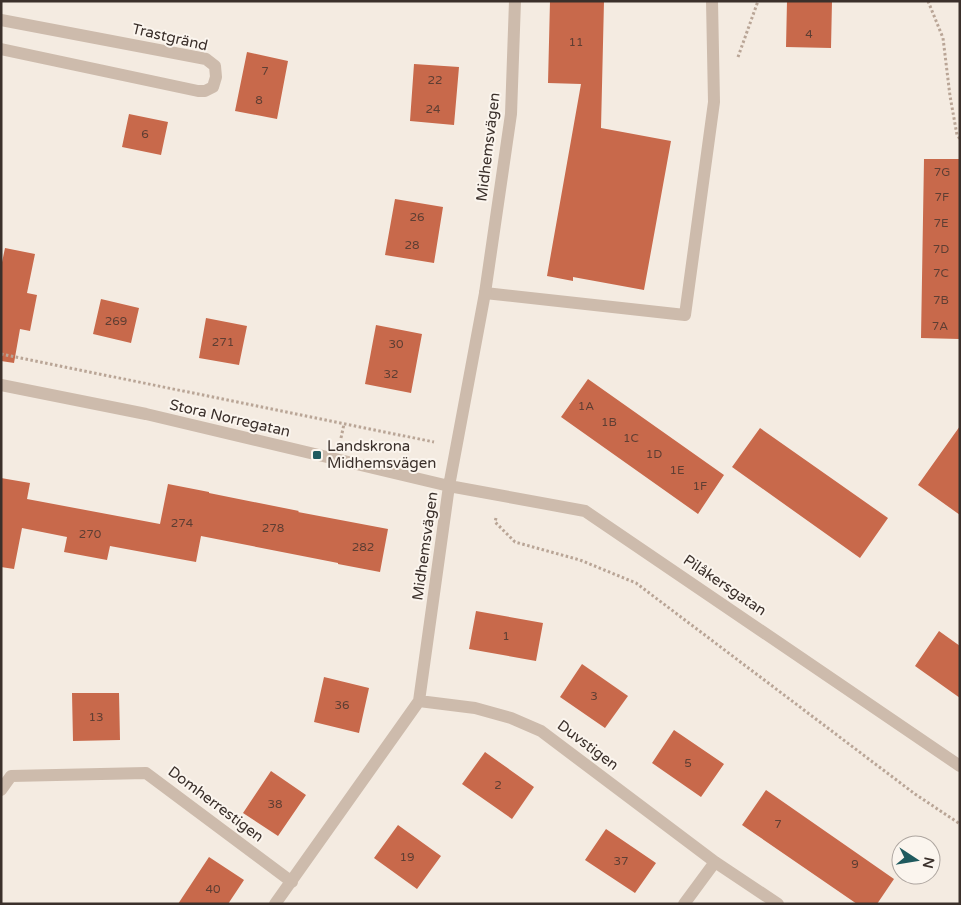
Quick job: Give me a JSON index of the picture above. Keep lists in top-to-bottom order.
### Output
{
  "streets": {
    "street": [
      "Trastgränd",
      "Midhemsvägen",
      "Stora Norregatan",
      "Pilåkersgatan",
      "Duvstigen",
      "Domherrestigen"
    ]
  },
  "crossings": [
    ["Midhemsvägen", "Stora Norregatan"],
    ["Midhemsvägen", "Pilåkersgatan"],
    ["Midhemsvägen", "Duvstigen"],
    ["Midhemsvägen", "Domherrestigen"],
    ["Stora Norregatan", "Pilåkersgatan"]
  ],
  "places": {
    "transit": ["Landskrona Midhemsvägen"]
  },
  "house_numbers": [
    "4",
    "11",
    "7",
    "22",
    "8",
    "24",
    "6",
    "7G",
    "7F",
    "26",
    "7E",
    "28",
    "7D",
    "7C",
    "7B",
    "269",
    "7A",
    "271",
    "30",
    "32",
    "1A",
    "1B",
    "1C",
    "1D",
    "1E",
    "1F",
    "274",
    "278",
    "270",
    "282",
    "1",
    "3",
    "36",
    "13",
    "5",
    "2",
    "38",
    "7",
    "19",
    "37",
    "9",
    "40"
  ],
  "north": "right"
}
